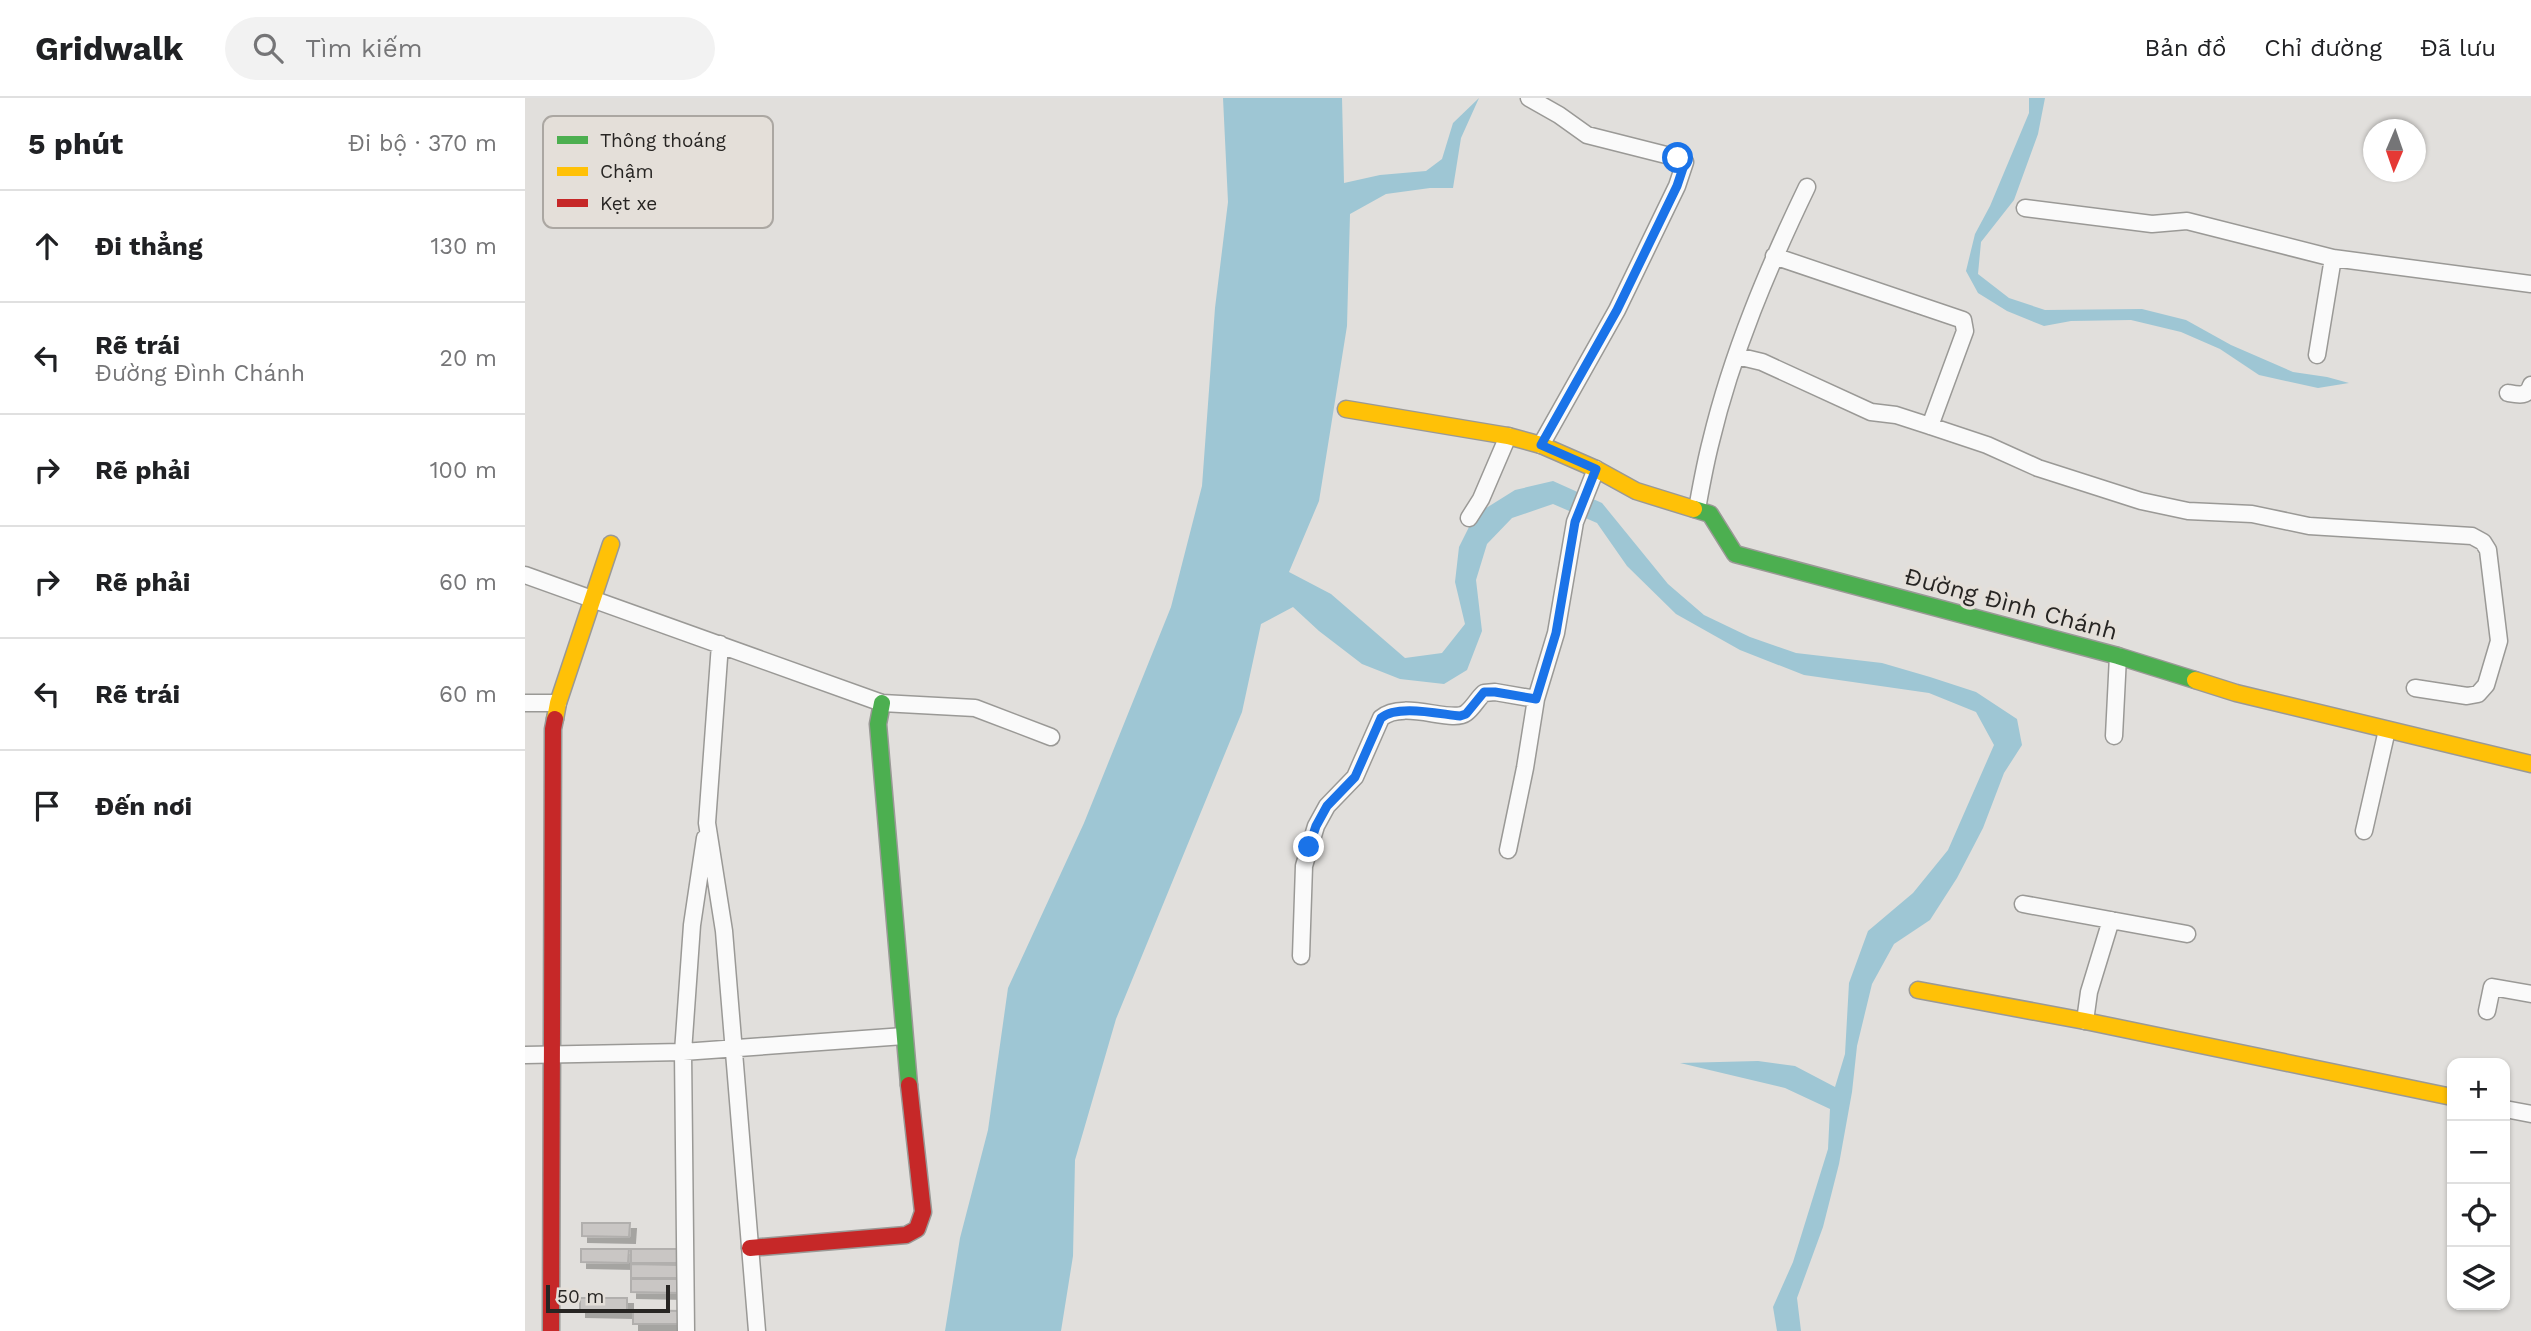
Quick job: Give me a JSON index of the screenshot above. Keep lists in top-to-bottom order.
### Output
{
  "streets": {
    "street": ["Đường Đình Chánh"]
  },
  "legend": ["Thông thoáng", "Chậm", "Kẹt xe"],
  "scale_bar": "50 m",
  "north": "bottom",
  "page": {
    "header": "Gridwalk",
    "search": "Tìm kiếm",
    "nav": ["Bản đồ", "Chỉ đường", "Đã lưu"],
    "heading": ["5 phút", "Đi bộ · 370 m"],
    "list": [
      ["Đi thẳng", "130 m"],
      ["Rẽ trái", "Đường Đình Chánh", "20 m"],
      ["Rẽ phải", "100 m"],
      ["Rẽ phải", "60 m"],
      ["Rẽ trái", "60 m"],
      "Đến nơi"
    ],
    "map_buttons": ["+", "−"],
    "scale": "50 m"
  }
}
